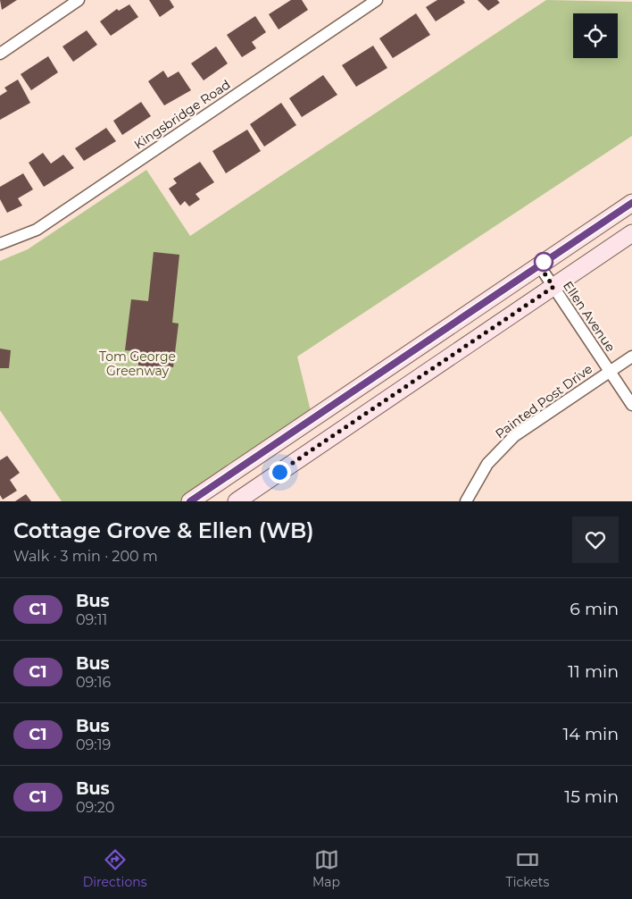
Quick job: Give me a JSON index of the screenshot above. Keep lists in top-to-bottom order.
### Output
{
  "streets": {
    "street": ["Kingsbridge Road", "Ellen Avenue", "Painted Post Drive"]
  },
  "crossings": [
    ["Ellen Avenue", "Painted Post Drive"]
  ],
  "parks": ["Tom George Greenway"],
  "lines": ["bus line C1"],
  "page": {
    "heading": ["Cottage Grove & Ellen (WB)", "Walk · 3 min · 200 m"],
    "list": [
      {
        "mark": "C1",
        "name": "Bus",
        "note": "09:11",
        "value": "6 min"
      },
      {
        "mark": "C1",
        "name": "Bus",
        "note": "09:16",
        "value": "11 min"
      },
      {
        "mark": "C1",
        "name": "Bus",
        "note": "09:19",
        "value": "14 min"
      },
      {
        "mark": "C1",
        "name": "Bus",
        "note": "09:20",
        "value": "15 min"
      }
    ],
    "tabs": ["Directions", "Map", "Tickets"]
  }
}
